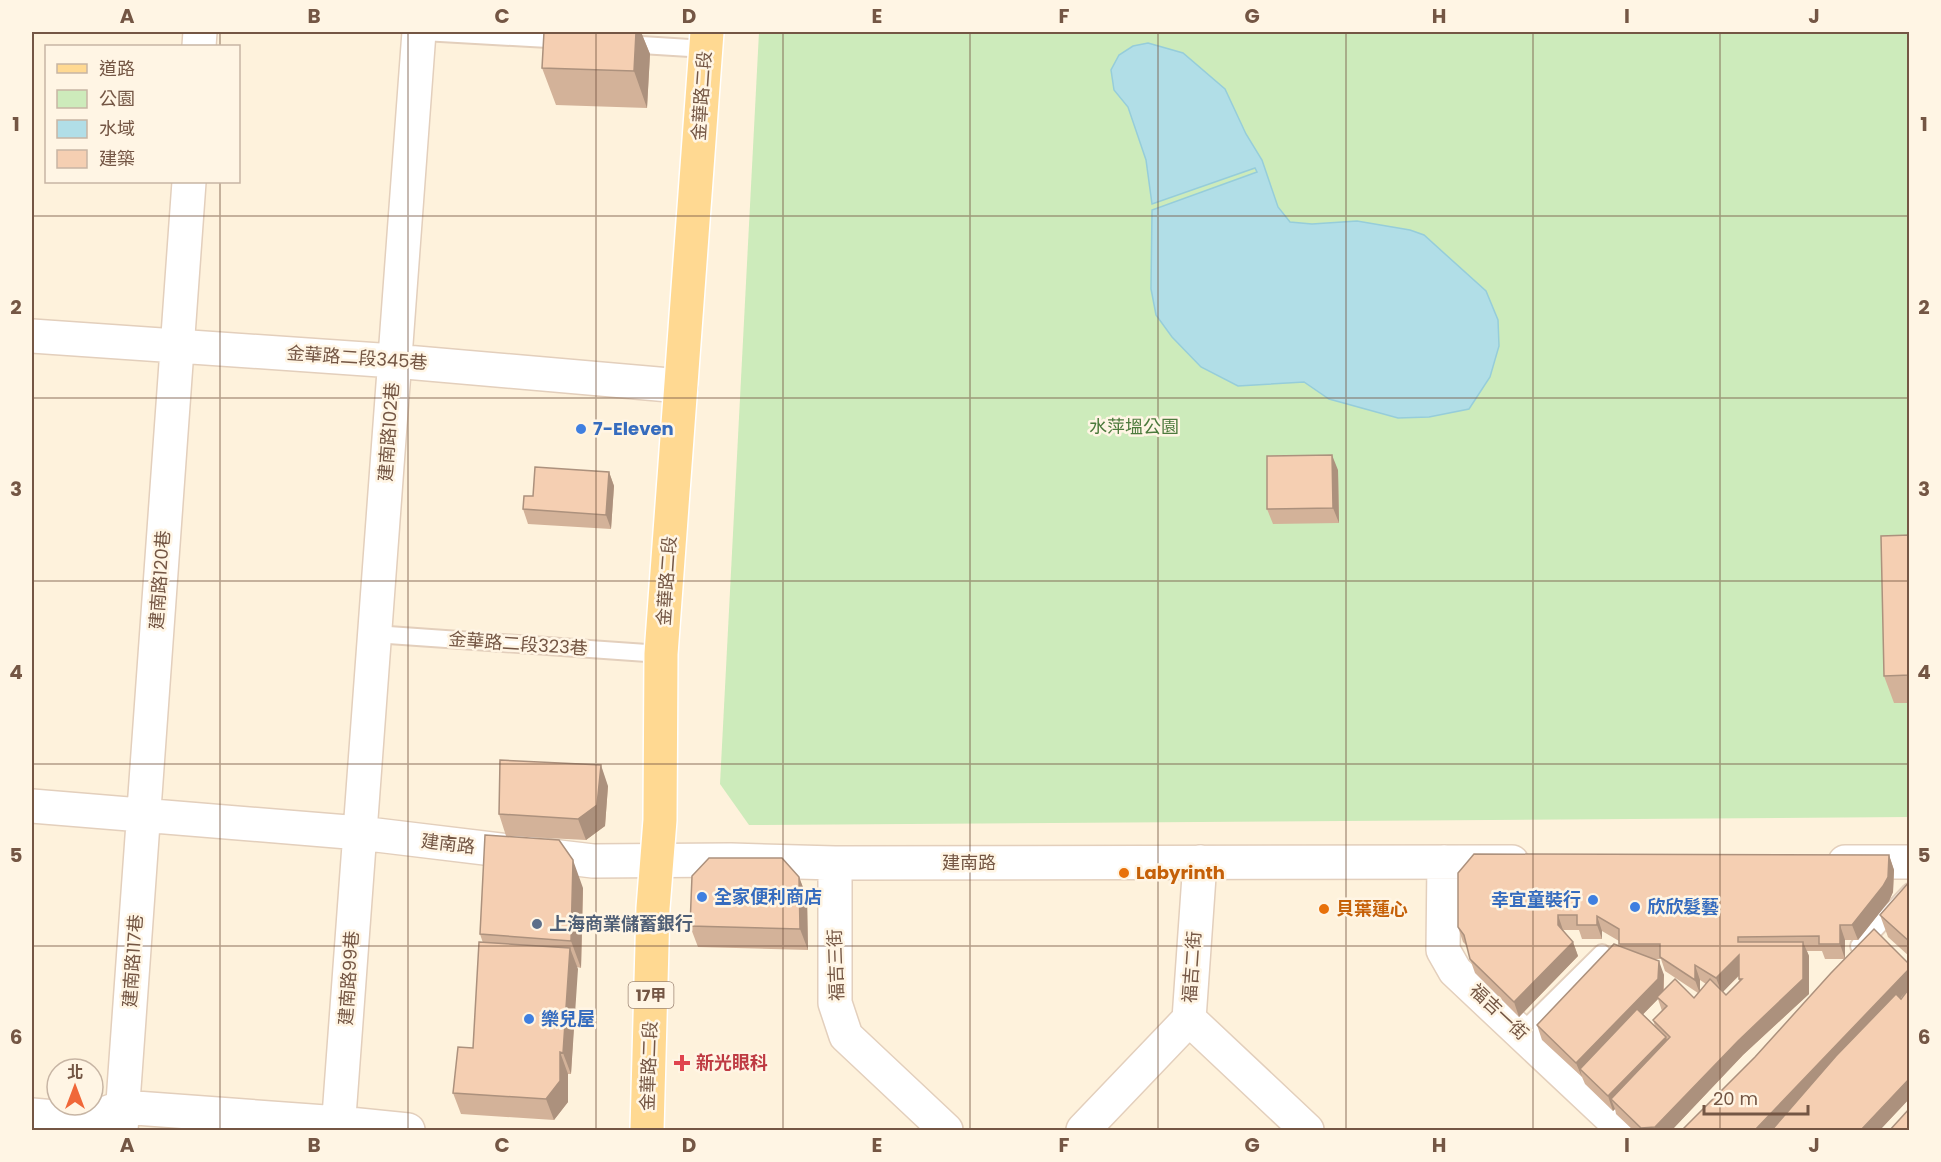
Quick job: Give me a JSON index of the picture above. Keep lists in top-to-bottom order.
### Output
{
  "streets": {
    "main road": ["金華路二段", "17甲"],
    "street": [
      "金華路二段345巷",
      "建南路102巷",
      "建南路120巷",
      "建南路",
      "建南路117巷",
      "福吉三街",
      "福吉二街",
      "建南路99巷",
      "福吉一街"
    ],
    "lane": ["金華路二段323巷"]
  },
  "crossings": [
    ["金華路二段", "金華路二段345巷"],
    ["金華路二段", "金華路二段323巷"],
    ["金華路二段", "建南路"],
    ["金華路二段345巷", "建南路102巷"],
    ["金華路二段345巷", "建南路120巷"],
    ["建南路102巷", "金華路二段323巷"],
    ["建南路102巷", "建南路"],
    ["建南路102巷", "建南路99巷"],
    ["建南路120巷", "建南路"],
    ["建南路120巷", "建南路117巷"],
    ["建南路", "建南路117巷"],
    ["建南路", "福吉三街"],
    ["建南路", "福吉二街"],
    ["建南路", "建南路99巷"],
    ["建南路", "福吉一街"]
  ],
  "parks": ["水萍塭公園"],
  "places": {
    "other": [
      "7-Eleven",
      "Labyrinth",
      "全家便利商店",
      "幸宜童裝行",
      "欣欣髮藝",
      "貝葉蓮心",
      "上海商業儲蓄銀行",
      "樂兒屋"
    ],
    "health": ["新光眼科"]
  },
  "legend": [
    "道路",
    "公園",
    "水域",
    "建築"
  ],
  "scale_bar": "20 m",
  "north": "top",
  "grid": {
    "columns": [
      "A",
      "B",
      "C",
      "D",
      "E",
      "F",
      "G",
      "H",
      "I",
      "J"
    ],
    "rows": [
      "1",
      "2",
      "3",
      "4",
      "5",
      "6"
    ]
  }
}
